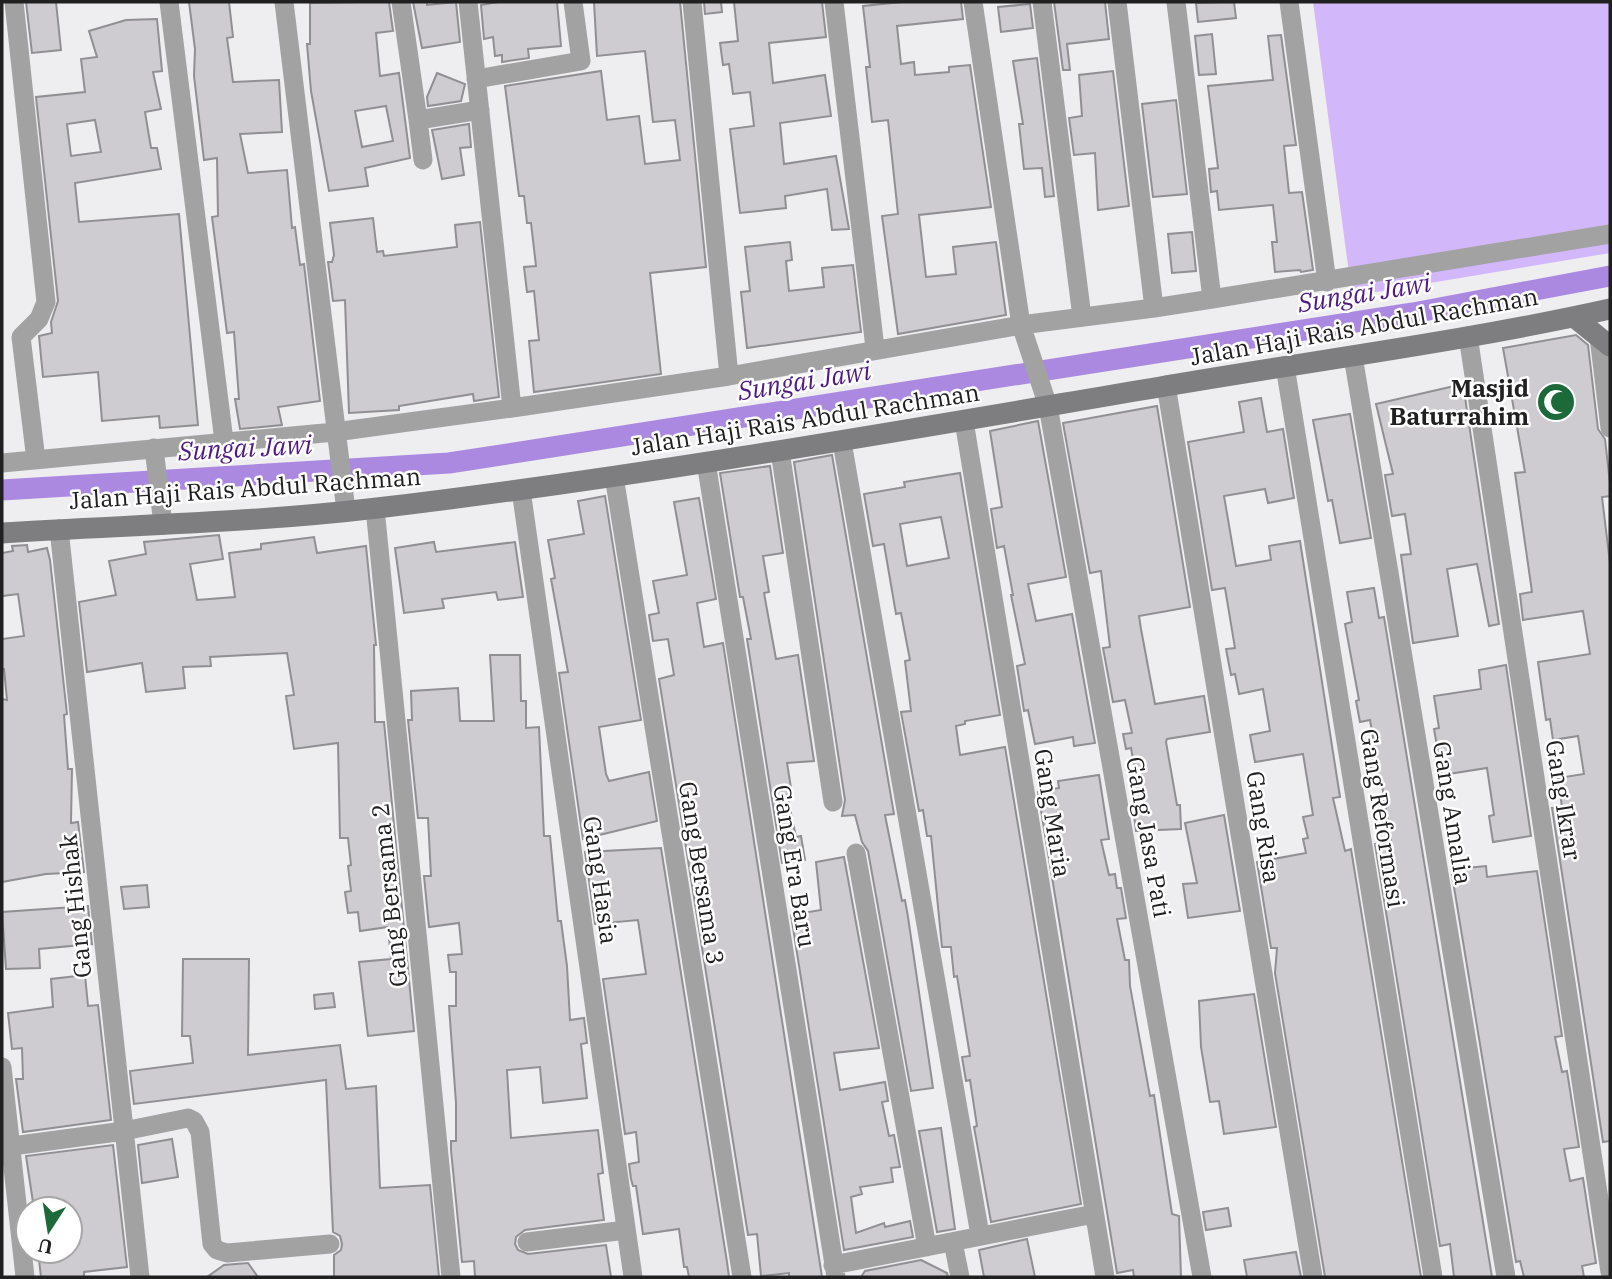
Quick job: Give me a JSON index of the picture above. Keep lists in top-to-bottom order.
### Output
{
  "streets": {
    "street": [
      "Jalan Haji Rais Abdul Rachman",
      "Gang Ikrar",
      "Gang Maria",
      "Gang Amalia",
      "Gang Reformasi",
      "Gang Risa",
      "Gang Jasa Pati",
      "Gang Era Baru",
      "Gang Bersama 3",
      "Gang Hasia",
      "Gang Bersama 2",
      "Gang Hishak"
    ]
  },
  "crossings": [
    ["Jalan Haji Rais Abdul Rachman", "Gang Ikrar"],
    ["Jalan Haji Rais Abdul Rachman", "Gang Maria"],
    ["Jalan Haji Rais Abdul Rachman", "Gang Amalia"],
    ["Jalan Haji Rais Abdul Rachman", "Gang Reformasi"],
    ["Jalan Haji Rais Abdul Rachman", "Gang Risa"],
    ["Jalan Haji Rais Abdul Rachman", "Gang Jasa Pati"],
    ["Jalan Haji Rais Abdul Rachman", "Gang Era Baru"],
    ["Jalan Haji Rais Abdul Rachman", "Gang Bersama 3"],
    ["Jalan Haji Rais Abdul Rachman", "Gang Hasia"],
    ["Jalan Haji Rais Abdul Rachman", "Gang Bersama 2"],
    ["Jalan Haji Rais Abdul Rachman", "Gang Hishak"]
  ],
  "water": ["Sungai Jawi"],
  "places": {
    "mosque": ["Masjid Baturrahim"]
  },
  "north": "bottom"
}
